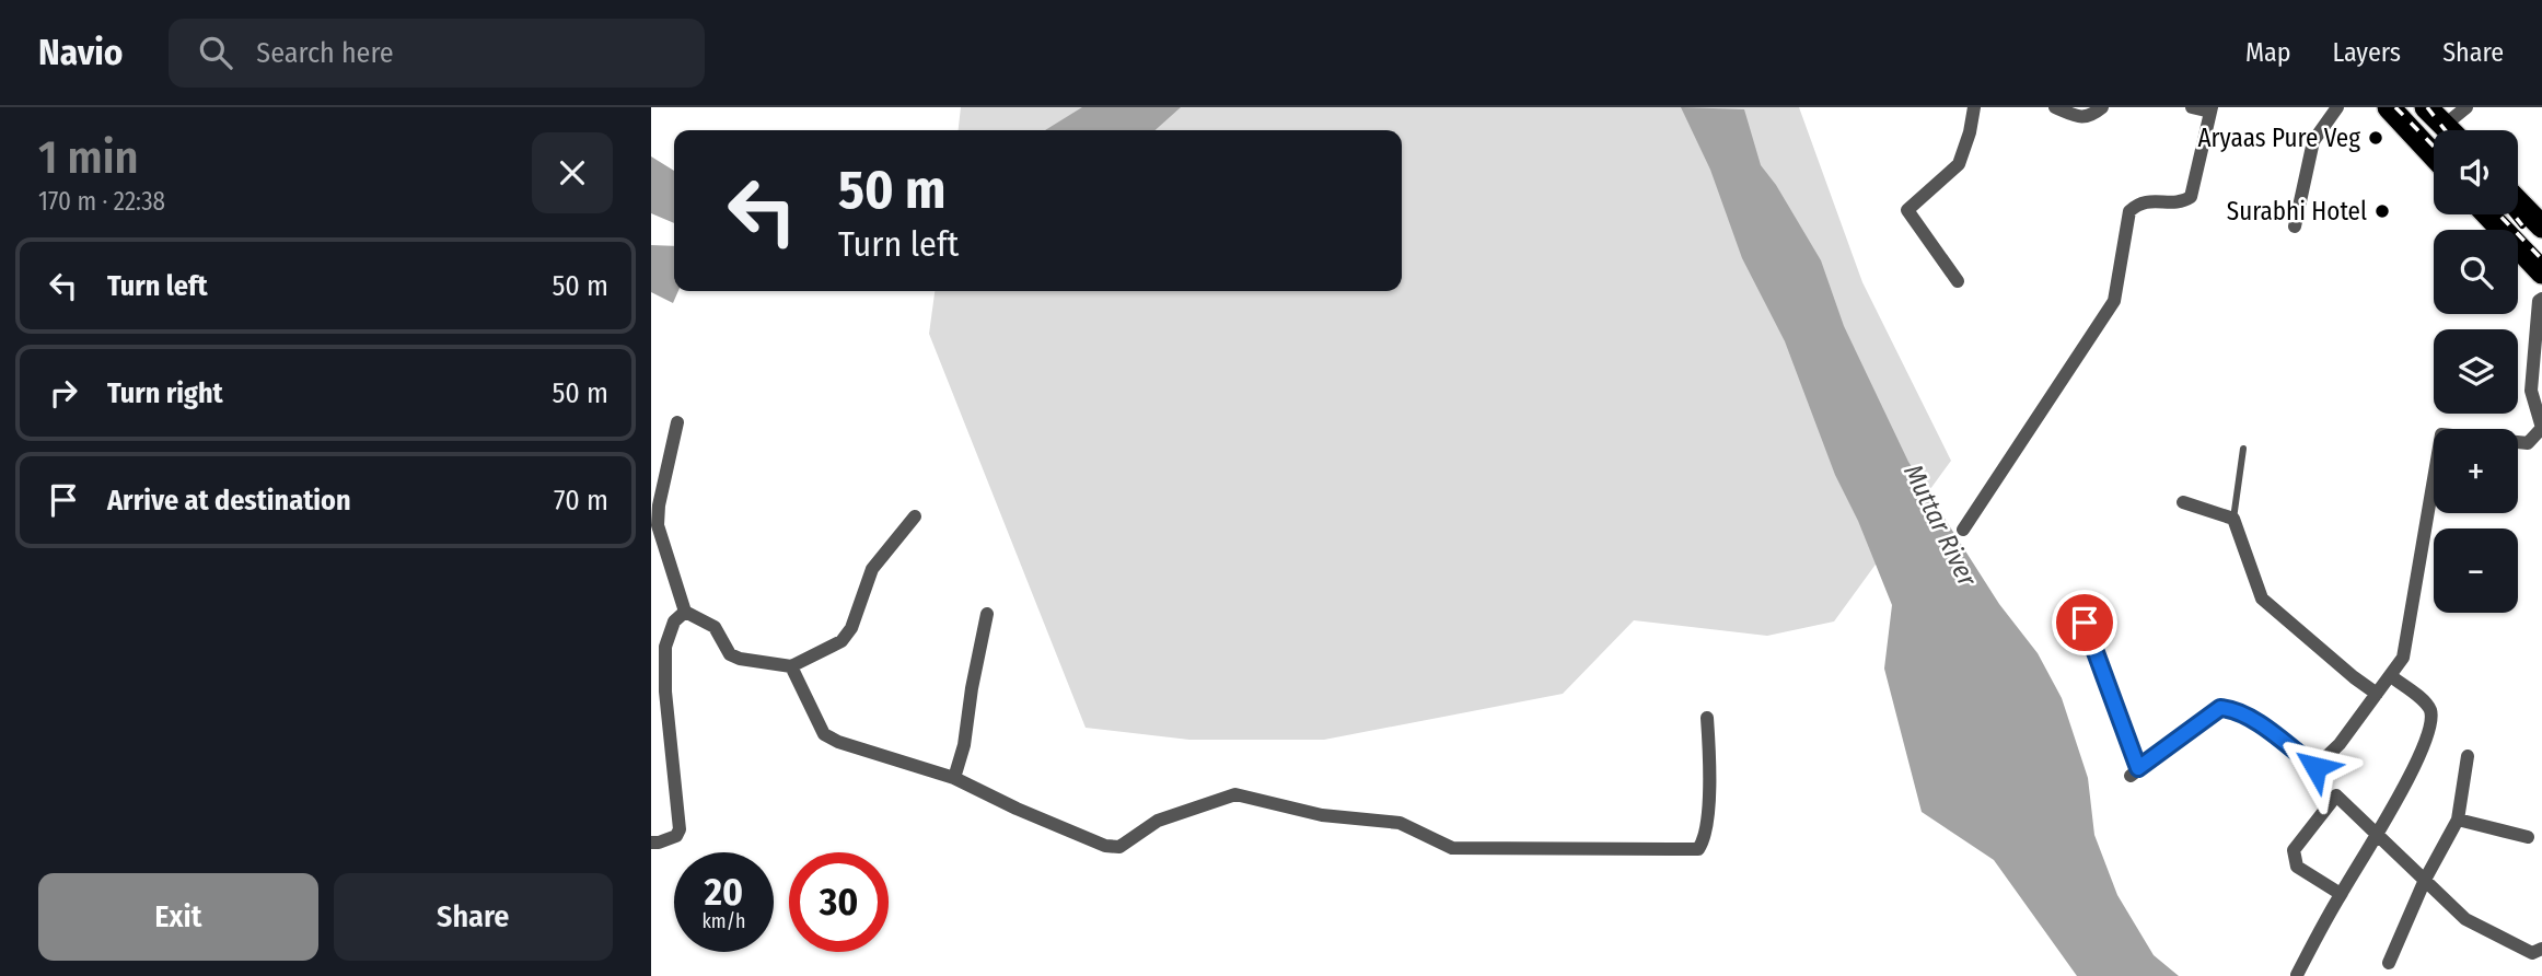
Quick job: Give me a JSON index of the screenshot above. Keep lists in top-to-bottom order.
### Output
{
  "water": ["Muttar River"],
  "places": ["Aryaas Pure Veg", "Surabhi Hotel"],
  "page": {
    "header": "Navio",
    "search": "Search here",
    "nav": ["Map", "Layers", "Share"],
    "heading": ["1 min", "170 m · 22:38"],
    "map_buttons": ["+", "−"],
    "turn": ["50 m", "Turn left"],
    "list": [
      {
        "name": "Turn left",
        "value": "50 m"
      },
      {
        "name": "Turn right",
        "value": "50 m"
      },
      {
        "name": "Arrive at destination",
        "value": "70 m"
      }
    ],
    "speed": "20 km/h",
    "limit": "30",
    "buttons": ["Exit", "Share"]
  }
}
